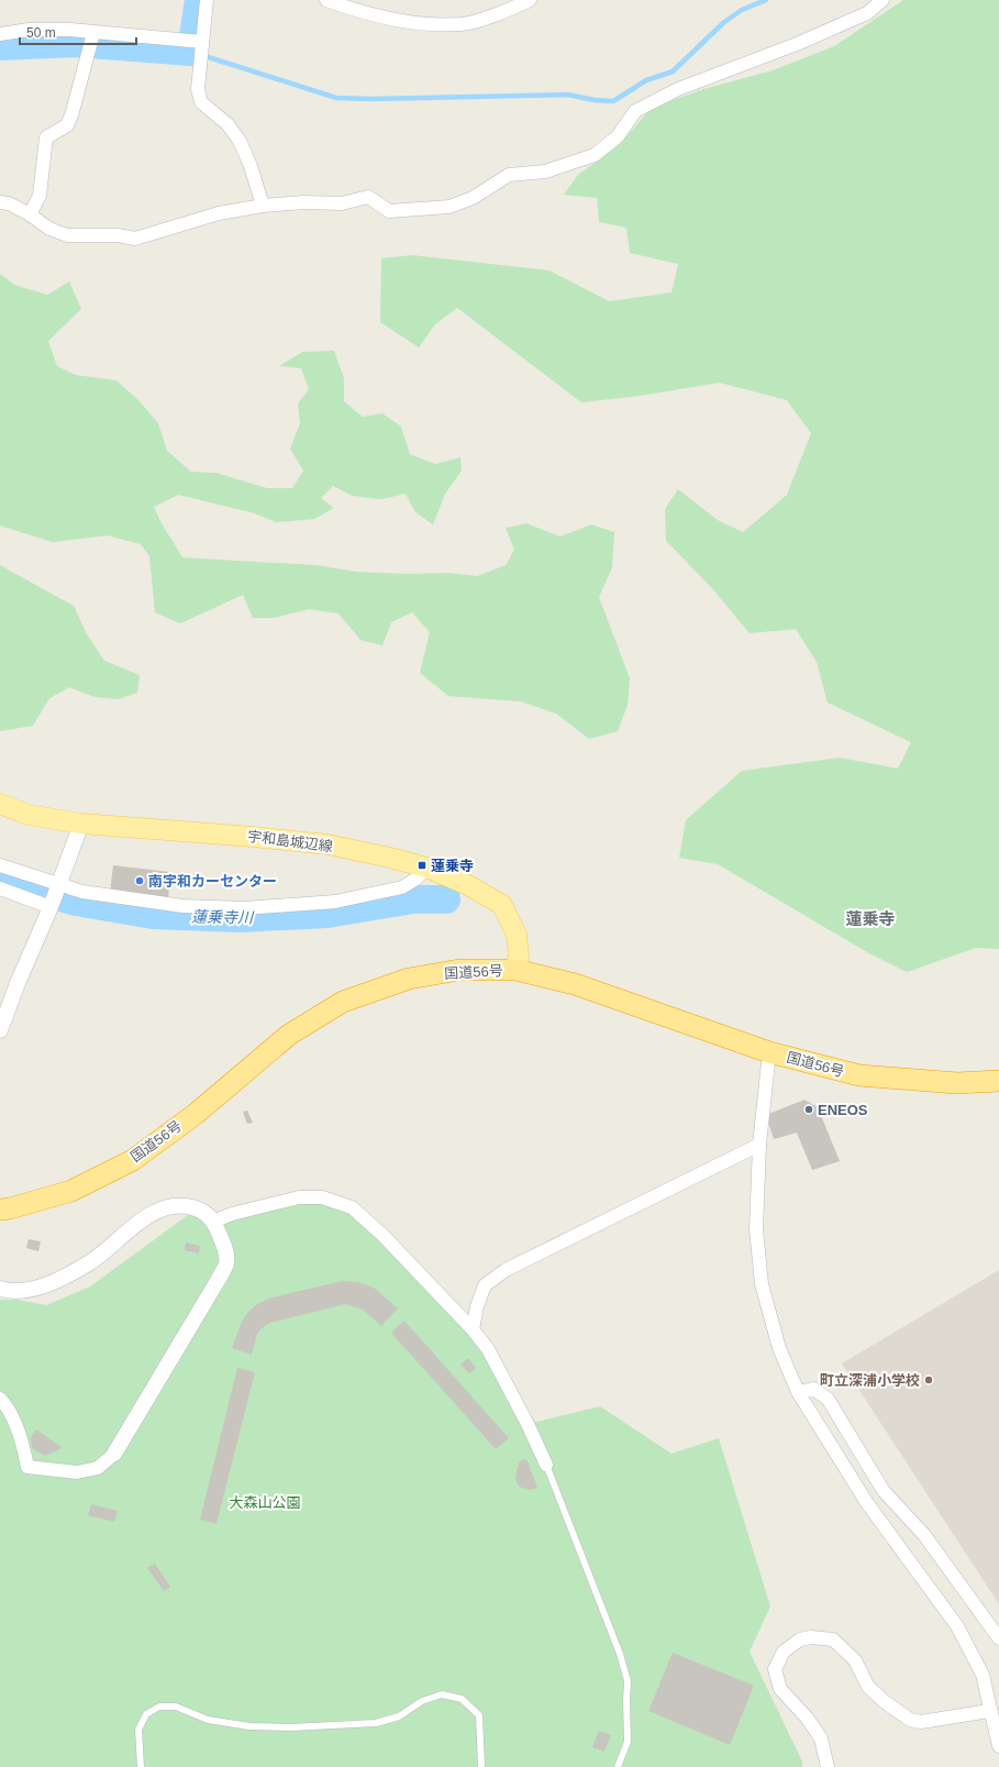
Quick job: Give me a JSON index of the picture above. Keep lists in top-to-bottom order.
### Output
{
  "streets": {
    "highway": ["国道56号"],
    "main road": ["宇和島城辺線"]
  },
  "crossings": [
    ["宇和島城辺線", "国道56号"]
  ],
  "districts": ["蓮乗寺"],
  "water": ["蓮乗寺川"],
  "parks": ["大森山公園"],
  "places": {
    "transit": ["蓮乗寺"],
    "other": ["南宇和カーセンター", "ENEOS", "町立深浦小学校"]
  },
  "scale_bar": "50 m"
}
